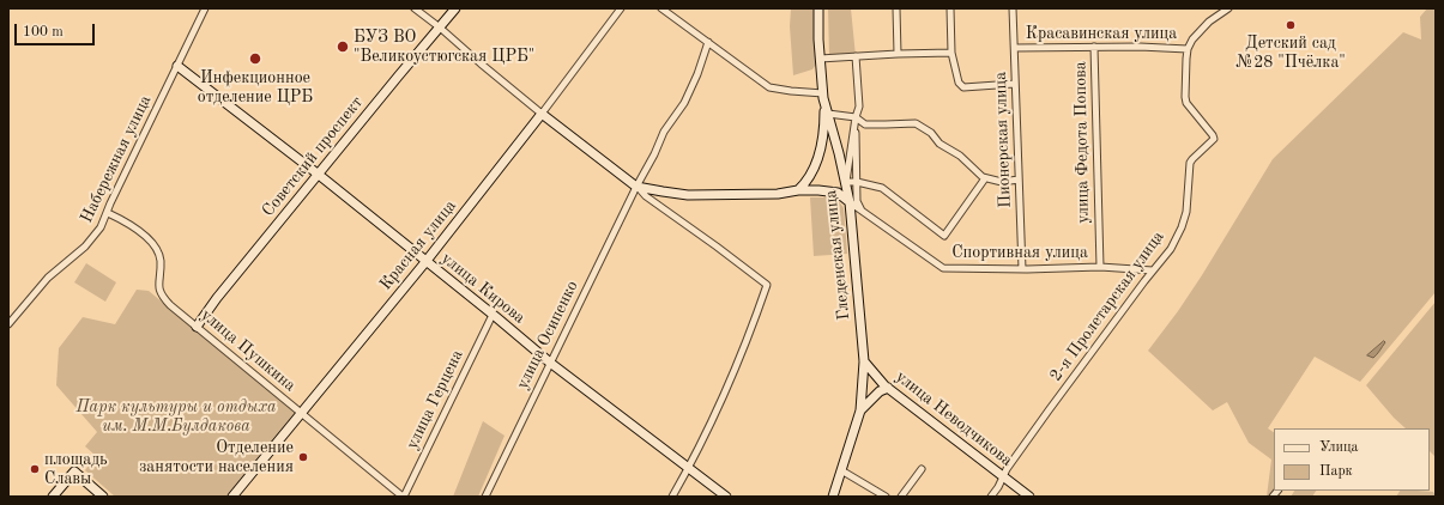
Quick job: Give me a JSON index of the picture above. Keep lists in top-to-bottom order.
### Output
{
  "streets": {
    "main road": [
      "Советский проспект",
      "Красная улица",
      "Гледенская улица",
      "улица Кирова",
      "улица Неводчикова"
    ],
    "street": [
      "Красавинская улица",
      "Пионерская улица",
      "улица Федота Попова",
      "Набережная улица",
      "Спортивная улица",
      "2-я Пролетарская улица",
      "улица Осипенко",
      "улица Пушкина",
      "улица Герцена"
    ]
  },
  "crossings": [
    ["Красавинская улица", "Пионерская улица"],
    ["Красавинская улица", "улица Федота Попова"],
    ["Красавинская улица", "2-я Пролетарская улица"],
    ["Пионерская улица", "Спортивная улица"],
    ["улица Федота Попова", "Спортивная улица"],
    ["Советский проспект", "улица Кирова"],
    ["Советский проспект", "улица Пушкина"],
    ["Набережная улица", "улица Кирова"],
    ["Набережная улица", "улица Пушкина"],
    ["Красная улица", "улица Кирова"],
    ["Красная улица", "улица Пушкина"],
    ["Спортивная улица", "Гледенская улица"],
    ["Спортивная улица", "2-я Пролетарская улица"],
    ["Гледенская улица", "улица Неводчикова"],
    ["улица Кирова", "улица Осипенко"],
    ["улица Кирова", "улица Герцена"],
    ["2-я Пролетарская улица", "улица Неводчикова"],
    ["улица Пушкина", "улица Герцена"]
  ],
  "parks": ["Парк культуры и отдыха им. М.М.Булдакова"],
  "places": [
    "Детский сад №28 \"Пчёлка\"",
    "БУЗ ВО \"Великоустюгская ЦРБ\"",
    "Инфекционное отделение ЦРБ",
    "Отделение занятости населения",
    "площадь Славы"
  ],
  "legend": ["Улица", "Парк"],
  "scale_bar": "100 m"
}
